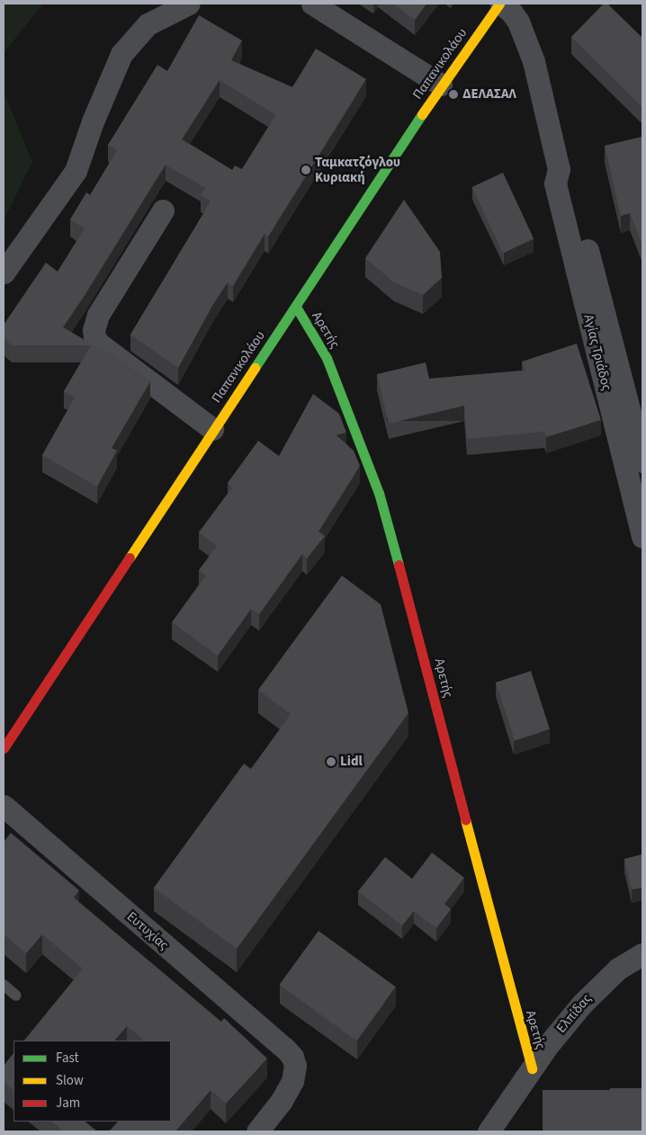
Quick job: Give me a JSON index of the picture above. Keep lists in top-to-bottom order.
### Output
{
  "streets": {
    "main road": ["Παπανικολάου", "Αρετής"],
    "street": ["Αγίας Τριάδος", "Ευτυχίας", "Ελπίδας"]
  },
  "crossings": [
    ["Παπανικολάου", "Αρετής"],
    ["Παπανικολάου", "Αγίας Τριάδος"],
    ["Αρετής", "Ελπίδας"]
  ],
  "places": ["ΔΕΛΑΣΑΛ", "Ταμκατζόγλου Κυριακή", "Lidl"],
  "legend": ["Fast", "Slow", "Jam"]
}
